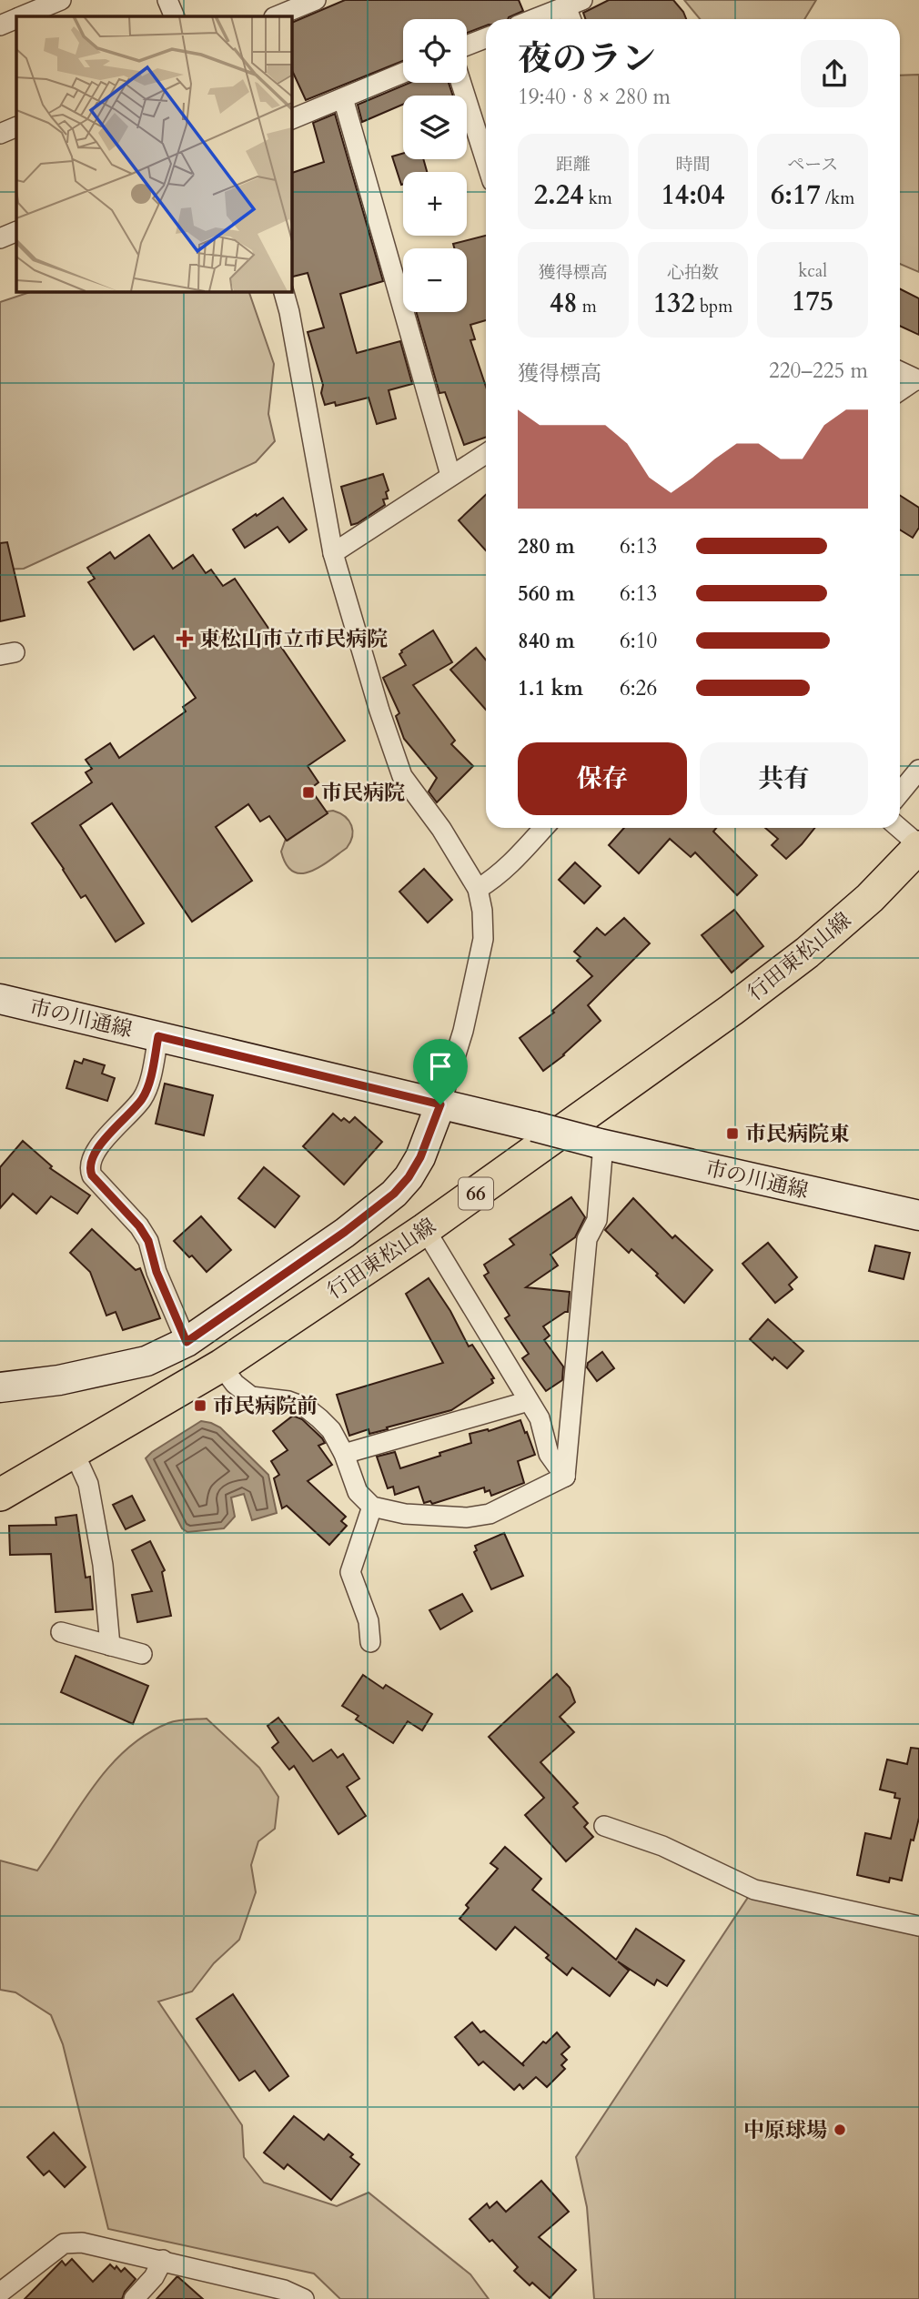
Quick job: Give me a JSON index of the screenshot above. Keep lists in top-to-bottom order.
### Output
{
  "streets": {
    "main road": ["行田東松山線", "66"],
    "street": ["市の川通線"]
  },
  "places": {
    "health": ["東松山市立市民病院"],
    "transit": ["市民病院", "市民病院東", "市民病院前"],
    "other": ["中原球場"]
  },
  "page": {
    "map_buttons": ["+", "−"],
    "heading": ["夜のラン", "19:40 · 8 × 280 m"],
    "stats": [
      ["距離", "2.24 km"],
      ["時間", "14:04"],
      ["ペース", "6:17 /km"],
      ["獲得標高", "48 m"],
      ["心拍数", "132 bpm"],
      ["kcal", "175"]
    ],
    "chart": ["獲得標高", "220–225 m"],
    "list": [
      {
        "name": "280 m",
        "note": "6:13"
      },
      {
        "name": "560 m",
        "note": "6:13"
      },
      {
        "name": "840 m",
        "note": "6:10"
      },
      {
        "name": "1.1 km",
        "note": "6:26"
      }
    ],
    "buttons": ["保存", "共有"]
  }
}
